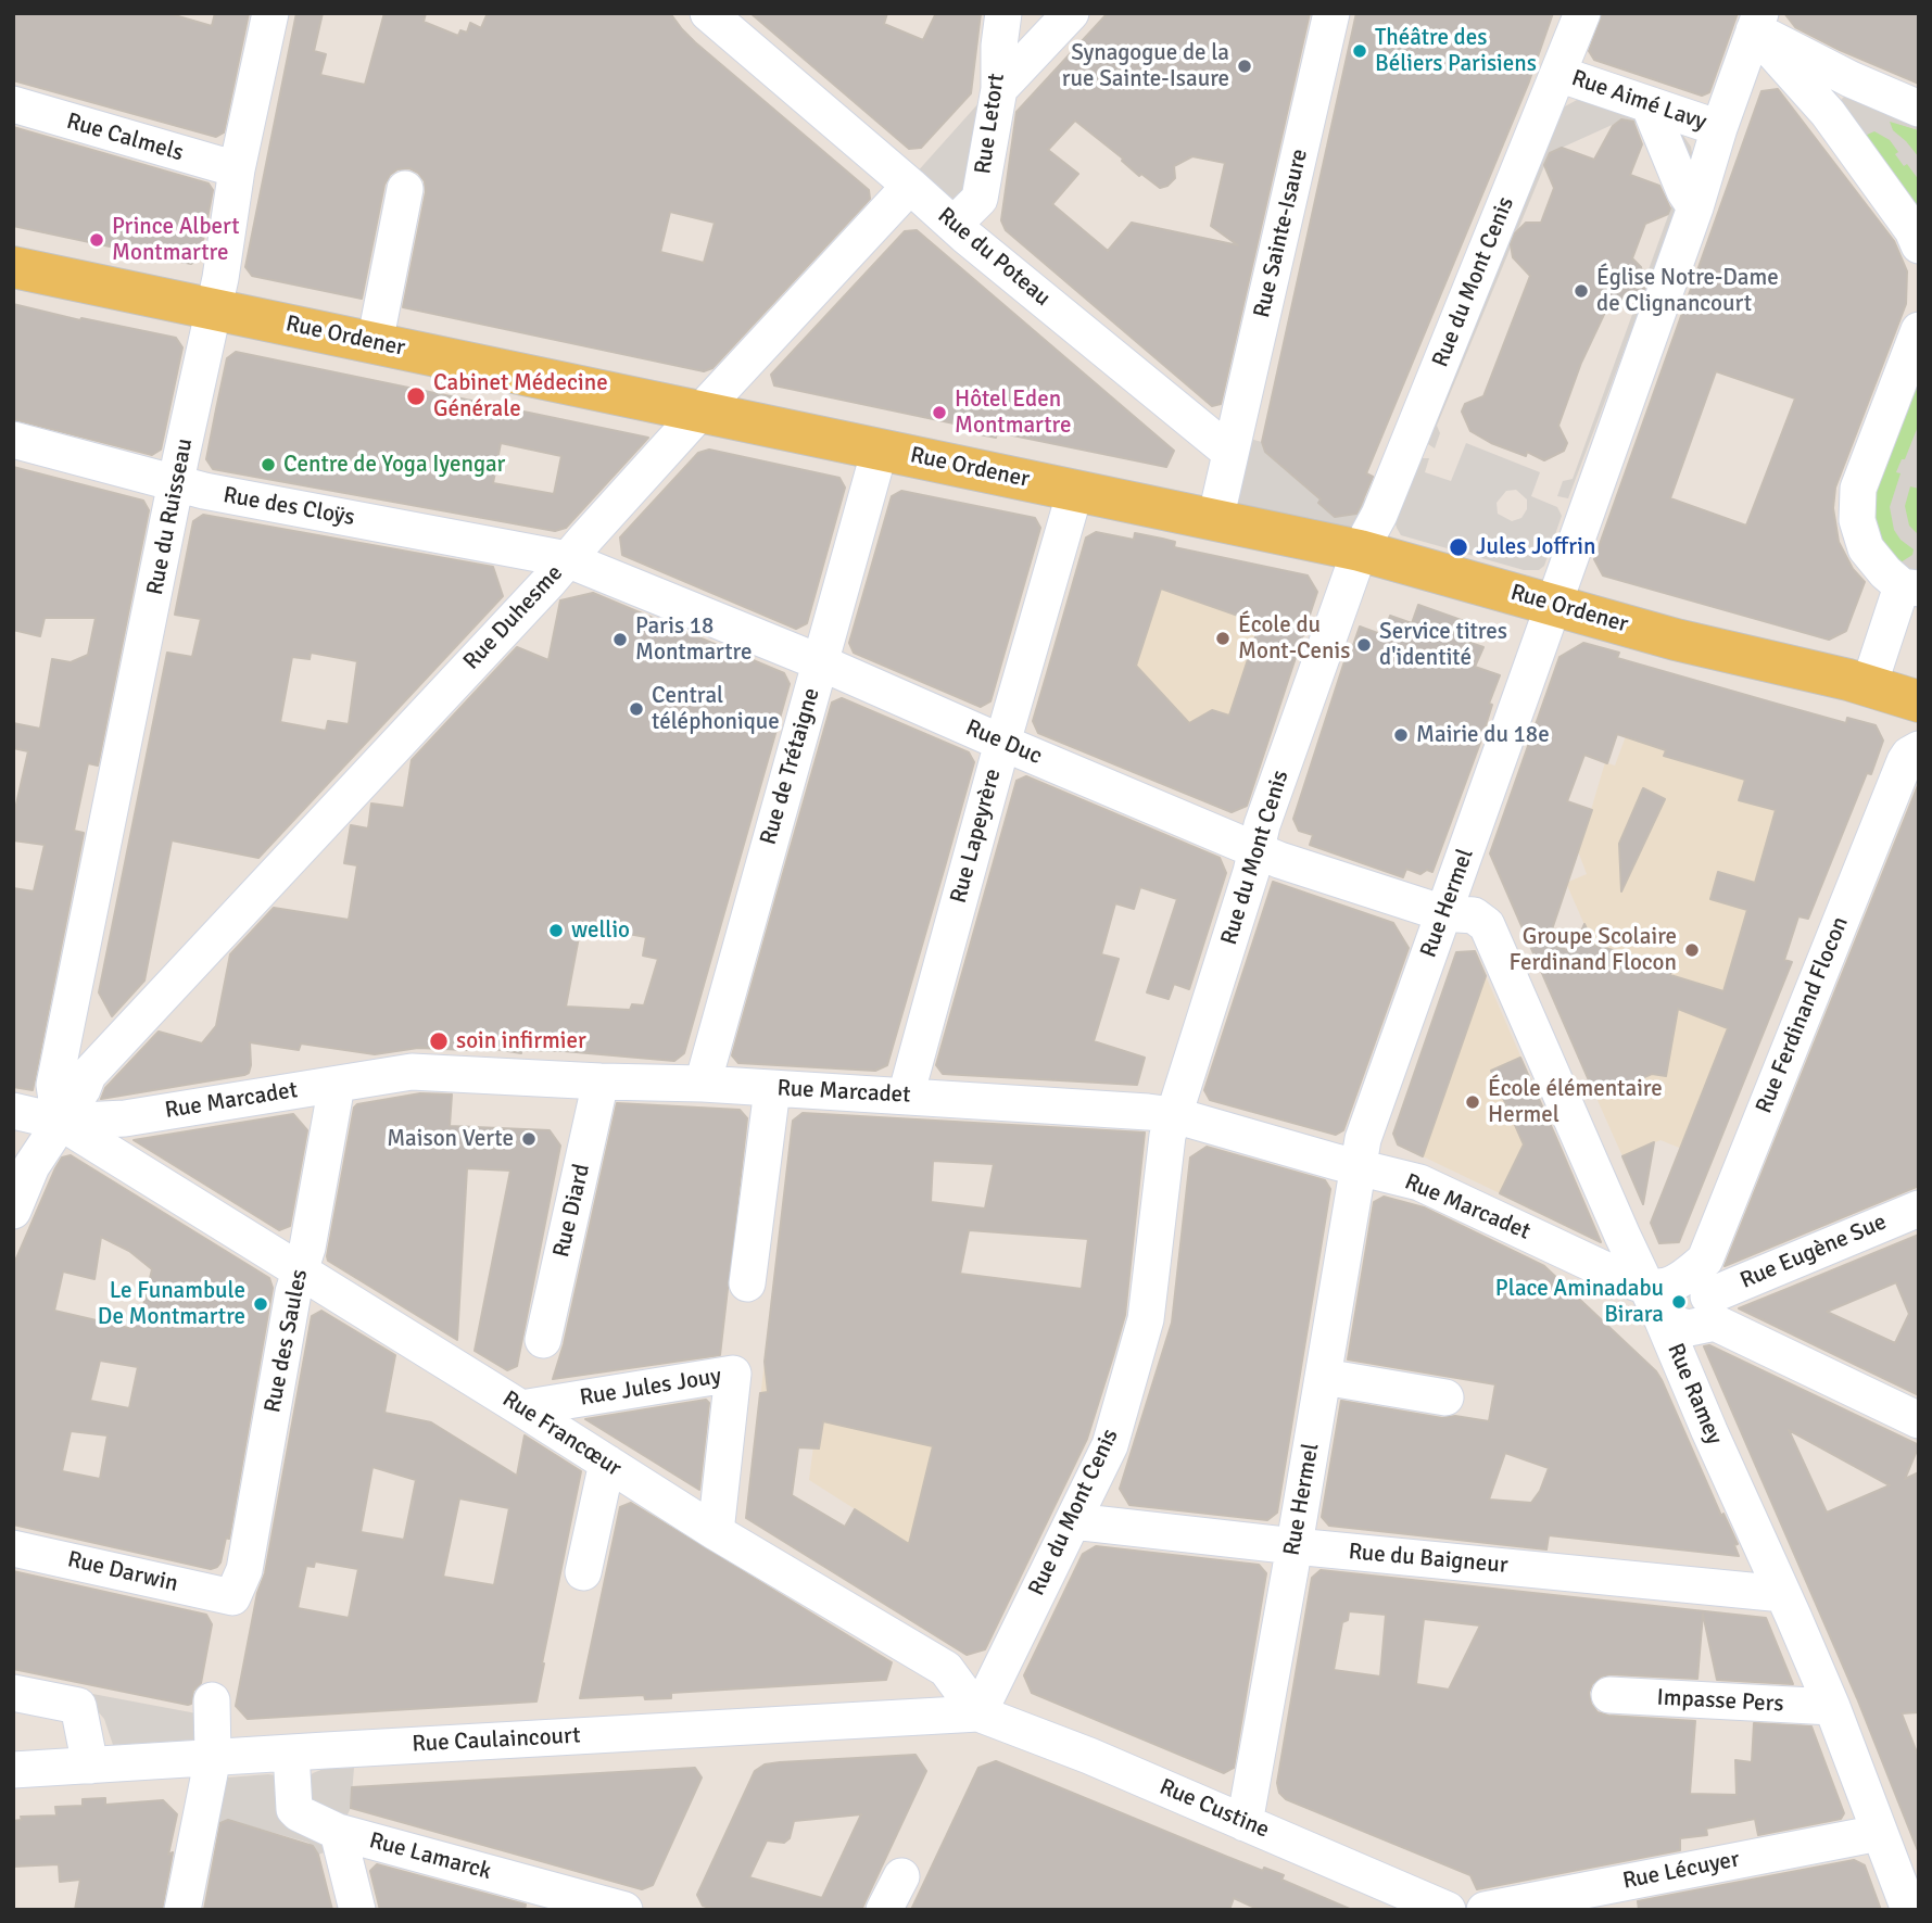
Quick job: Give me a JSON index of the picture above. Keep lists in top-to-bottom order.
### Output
{
  "streets": {
    "main road": ["Rue Ordener"],
    "street": [
      "Rue Aimé Lavy",
      "Rue Letort",
      "Rue Calmels",
      "Rue Sainte-Isaure",
      "Rue du Poteau",
      "Rue du Mont Cenis",
      "Rue des Cloÿs",
      "Rue du Ruisseau",
      "Rue Duhesme",
      "Rue Duc",
      "Rue de Trétaigne",
      "Rue Lapeyrère",
      "Rue Hermel",
      "Rue Ferdinand Flocon",
      "Rue Marcadet",
      "Rue Diard",
      "Rue Eugène Sue",
      "Rue des Saules",
      "Rue Jules Jouy",
      "Rue Ramey",
      "Rue Francœur",
      "Rue du Baigneur",
      "Rue Darwin",
      "Impasse Pers",
      "Rue Caulaincourt",
      "Rue Custine",
      "Rue Lamarck",
      "Rue Lécuyer"
    ]
  },
  "crossings": [
    ["Rue Aimé Lavy", "Rue du Mont Cenis"],
    ["Rue Aimé Lavy", "Rue Hermel"],
    ["Rue Letort", "Rue du Poteau"],
    ["Rue Calmels", "Rue du Ruisseau"],
    ["Rue Sainte-Isaure", "Rue du Poteau"],
    ["Rue du Poteau", "Rue Duhesme"],
    ["Rue du Mont Cenis", "Rue Ordener"],
    ["Rue du Mont Cenis", "Rue Duc"],
    ["Rue du Mont Cenis", "Rue Marcadet"],
    ["Rue du Mont Cenis", "Rue Francœur"],
    ["Rue du Mont Cenis", "Rue du Baigneur"],
    ["Rue du Mont Cenis", "Rue Caulaincourt"],
    ["Rue du Mont Cenis", "Rue Custine"],
    ["Rue Ordener", "Rue du Ruisseau"],
    ["Rue Ordener", "Rue Duhesme"],
    ["Rue Ordener", "Rue de Trétaigne"],
    ["Rue Ordener", "Rue Lapeyrère"],
    ["Rue Ordener", "Rue Hermel"],
    ["Rue des Cloÿs", "Rue du Ruisseau"],
    ["Rue des Cloÿs", "Rue Duhesme"],
    ["Rue des Cloÿs", "Rue Duc"],
    ["Rue du Ruisseau", "Rue Duhesme"],
    ["Rue du Ruisseau", "Rue Marcadet"],
    ["Rue du Ruisseau", "Rue Francœur"],
    ["Rue Duhesme", "Rue Duc"],
    ["Rue Duhesme", "Rue Marcadet"],
    ["Rue Duhesme", "Rue Francœur"],
    ["Rue Duc", "Rue de Trétaigne"],
    ["Rue Duc", "Rue Lapeyrère"],
    ["Rue Duc", "Rue Hermel"],
    ["Rue Duc", "Rue Ramey"],
    ["Rue de Trétaigne", "Rue Marcadet"],
    ["Rue Lapeyrère", "Rue Marcadet"],
    ["Rue Hermel", "Rue Marcadet"],
    ["Rue Hermel", "Rue Ramey"],
    ["Rue Hermel", "Rue du Baigneur"],
    ["Rue Hermel", "Rue Custine"],
    ["Rue Ferdinand Flocon", "Rue Eugène Sue"],
    ["Rue Marcadet", "Rue Diard"],
    ["Rue Marcadet", "Rue des Saules"],
    ["Rue Marcadet", "Rue Ramey"],
    ["Rue Marcadet", "Rue Francœur"],
    ["Rue des Saules", "Rue Francœur"],
    ["Rue des Saules", "Rue Darwin"],
    ["Rue Jules Jouy", "Rue Francœur"],
    ["Rue Ramey", "Rue du Baigneur"],
    ["Rue Ramey", "Impasse Pers"],
    ["Rue Ramey", "Rue Lécuyer"],
    ["Rue Francœur", "Rue Caulaincourt"],
    ["Rue Francœur", "Rue Custine"],
    ["Rue Caulaincourt", "Rue Custine"],
    ["Rue Caulaincourt", "Rue Lamarck"]
  ],
  "places": [
    "Théâtre des Béliers Parisiens",
    "Synagogue de la rue Sainte-Isaure",
    "Prince Albert Montmartre",
    "Église Notre-Dame de Clignancourt",
    "Cabinet Médecine Générale",
    "Hôtel Eden Montmartre",
    "Centre de Yoga Iyengar",
    "Jules Joffrin",
    "École du Mont-Cenis",
    "Paris 18 Montmartre",
    "Service titres d'identité",
    "Central téléphonique",
    "Mairie du 18e",
    "wellio",
    "Groupe Scolaire Ferdinand Flocon",
    "soin infirmier",
    "École élémentaire Hermel",
    "Maison Verte",
    "Place Aminadabu Birara",
    "Le Funambule De Montmartre"
  ]
}
